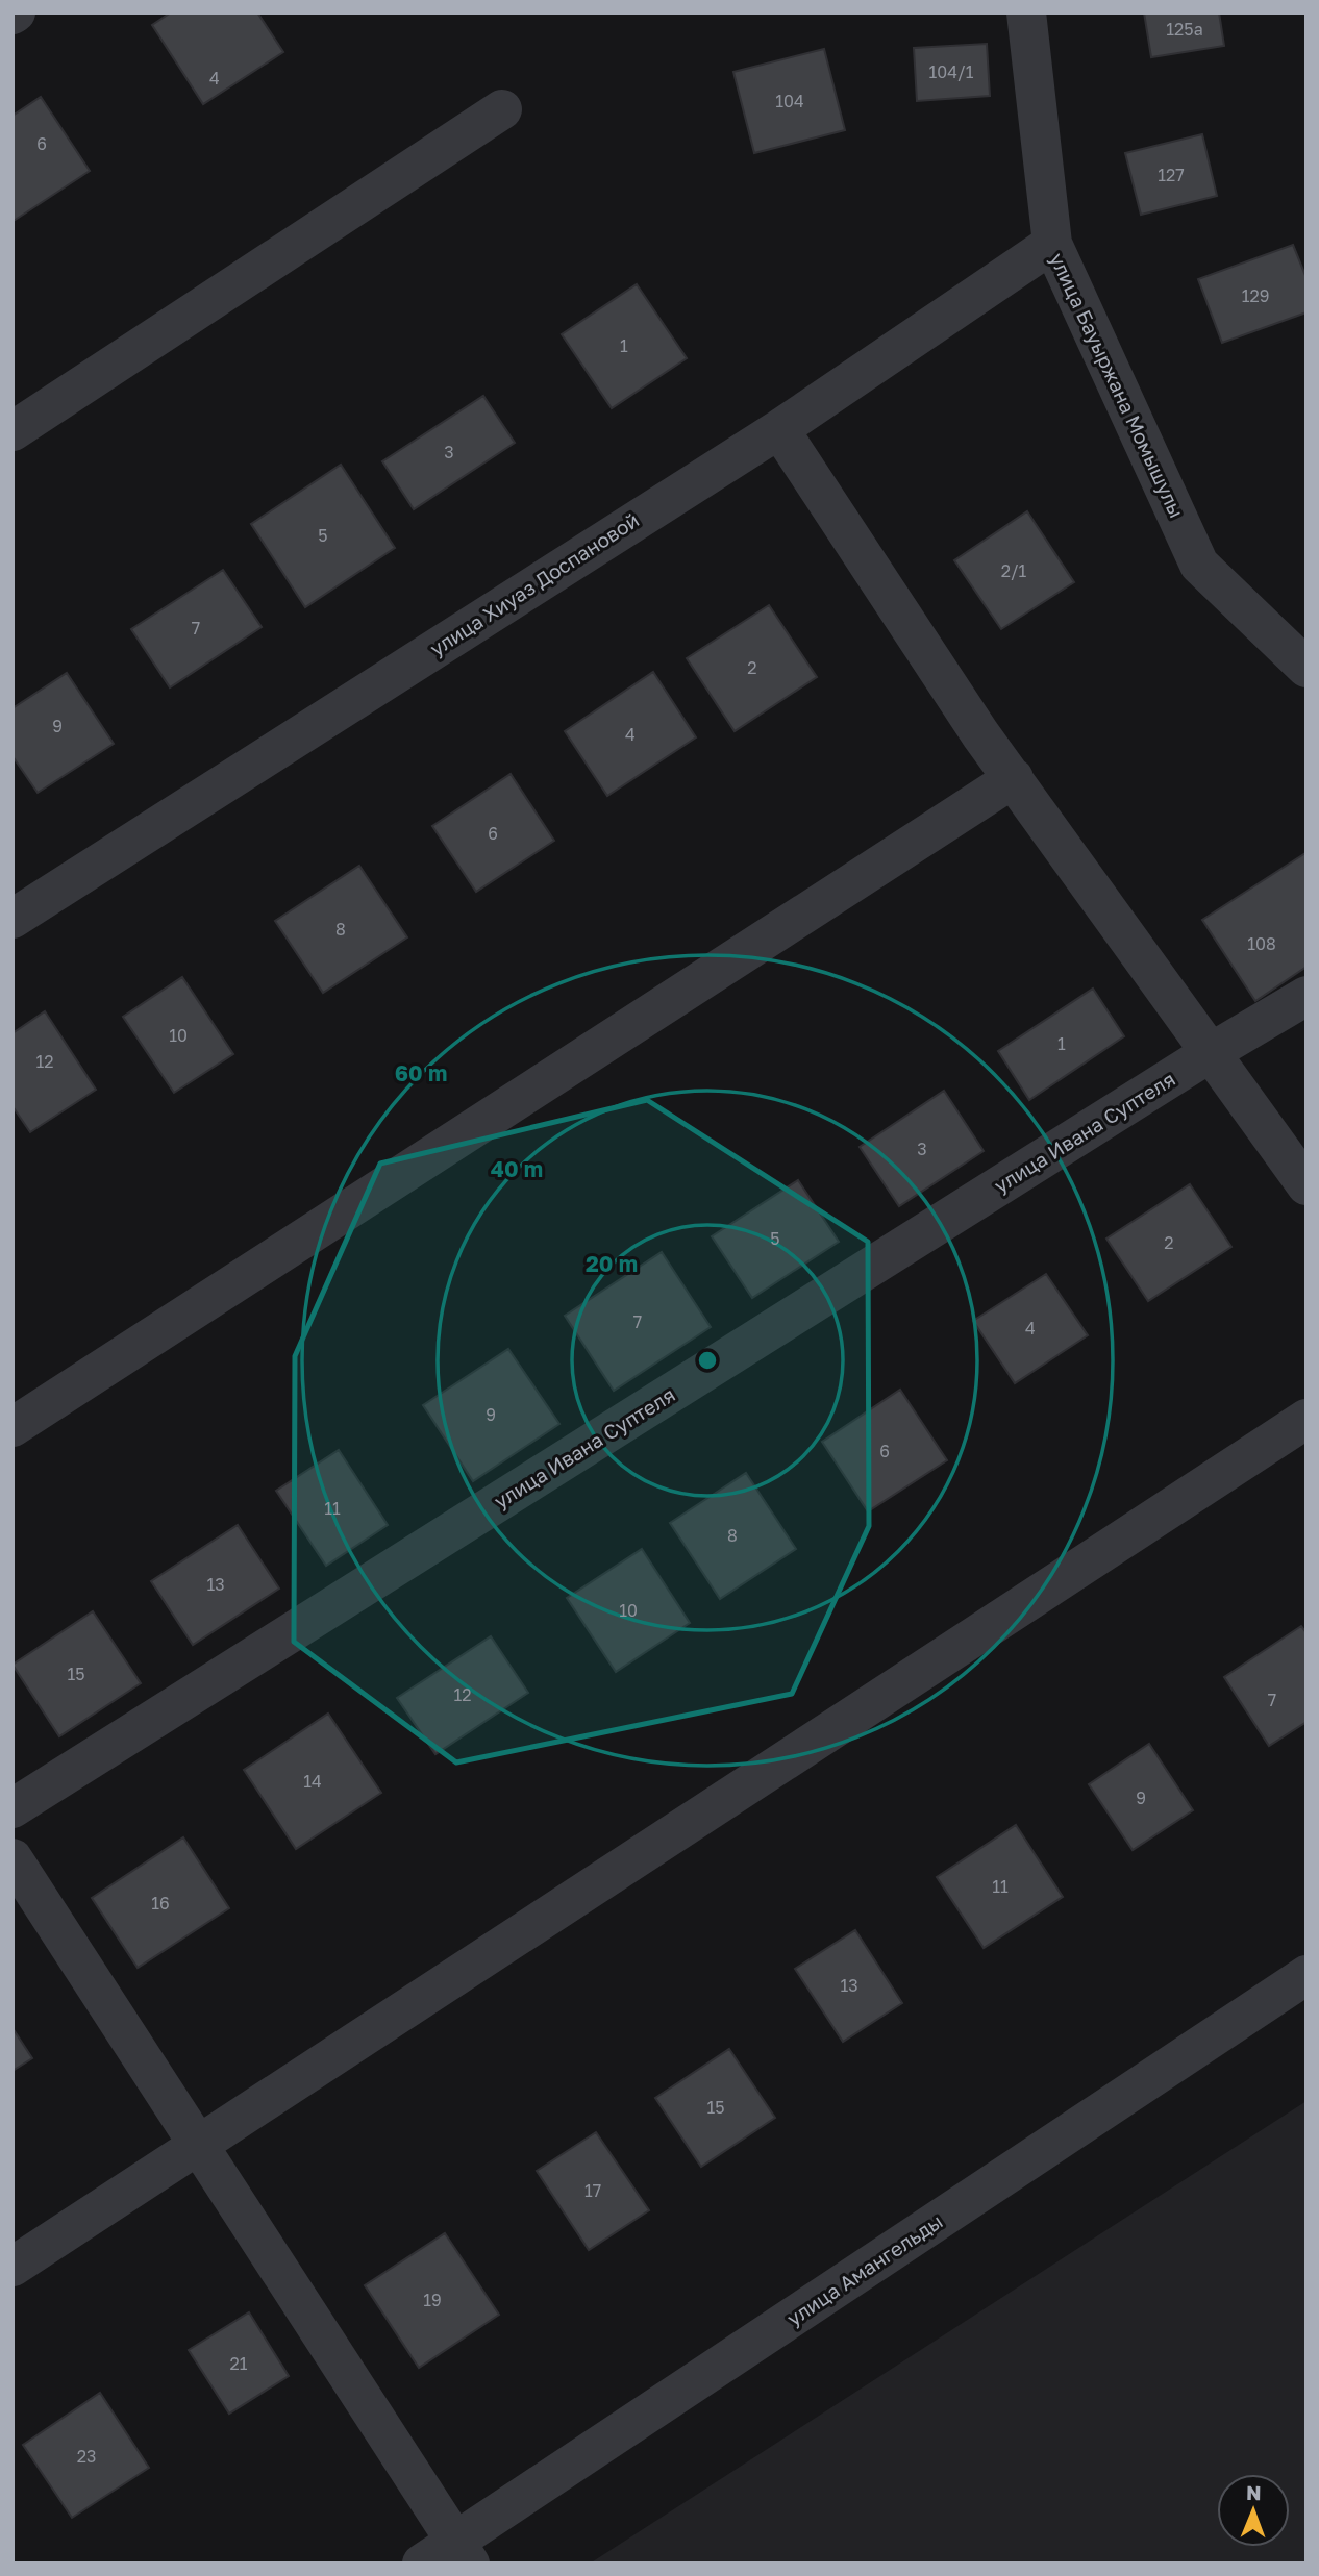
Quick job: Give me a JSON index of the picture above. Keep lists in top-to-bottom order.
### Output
{
  "streets": {
    "street": [
      "улица Бауыржана Момышулы",
      "улица Хиуаз Доспановой",
      "улица Ивана Суптеля",
      "улица Амангельды"
    ]
  },
  "crossings": [
    ["улица Бауыржана Момышулы", "улица Хиуаз Доспановой"]
  ],
  "house_numbers": [
    "125а",
    "104/1",
    "4",
    "104",
    "6",
    "127",
    "129",
    "1",
    "3",
    "5",
    "2/1",
    "7",
    "2",
    "9",
    "4",
    "6",
    "8",
    "108",
    "10",
    "1",
    "12",
    "3",
    "5",
    "2",
    "7",
    "4",
    "9",
    "6",
    "11",
    "8",
    "13",
    "10",
    "15",
    "12",
    "7",
    "14",
    "9",
    "11",
    "16",
    "13",
    "15",
    "17",
    "19",
    "21",
    "23"
  ],
  "north": "top",
  "rings": ["60 m", "40 m", "20 m"]
}
